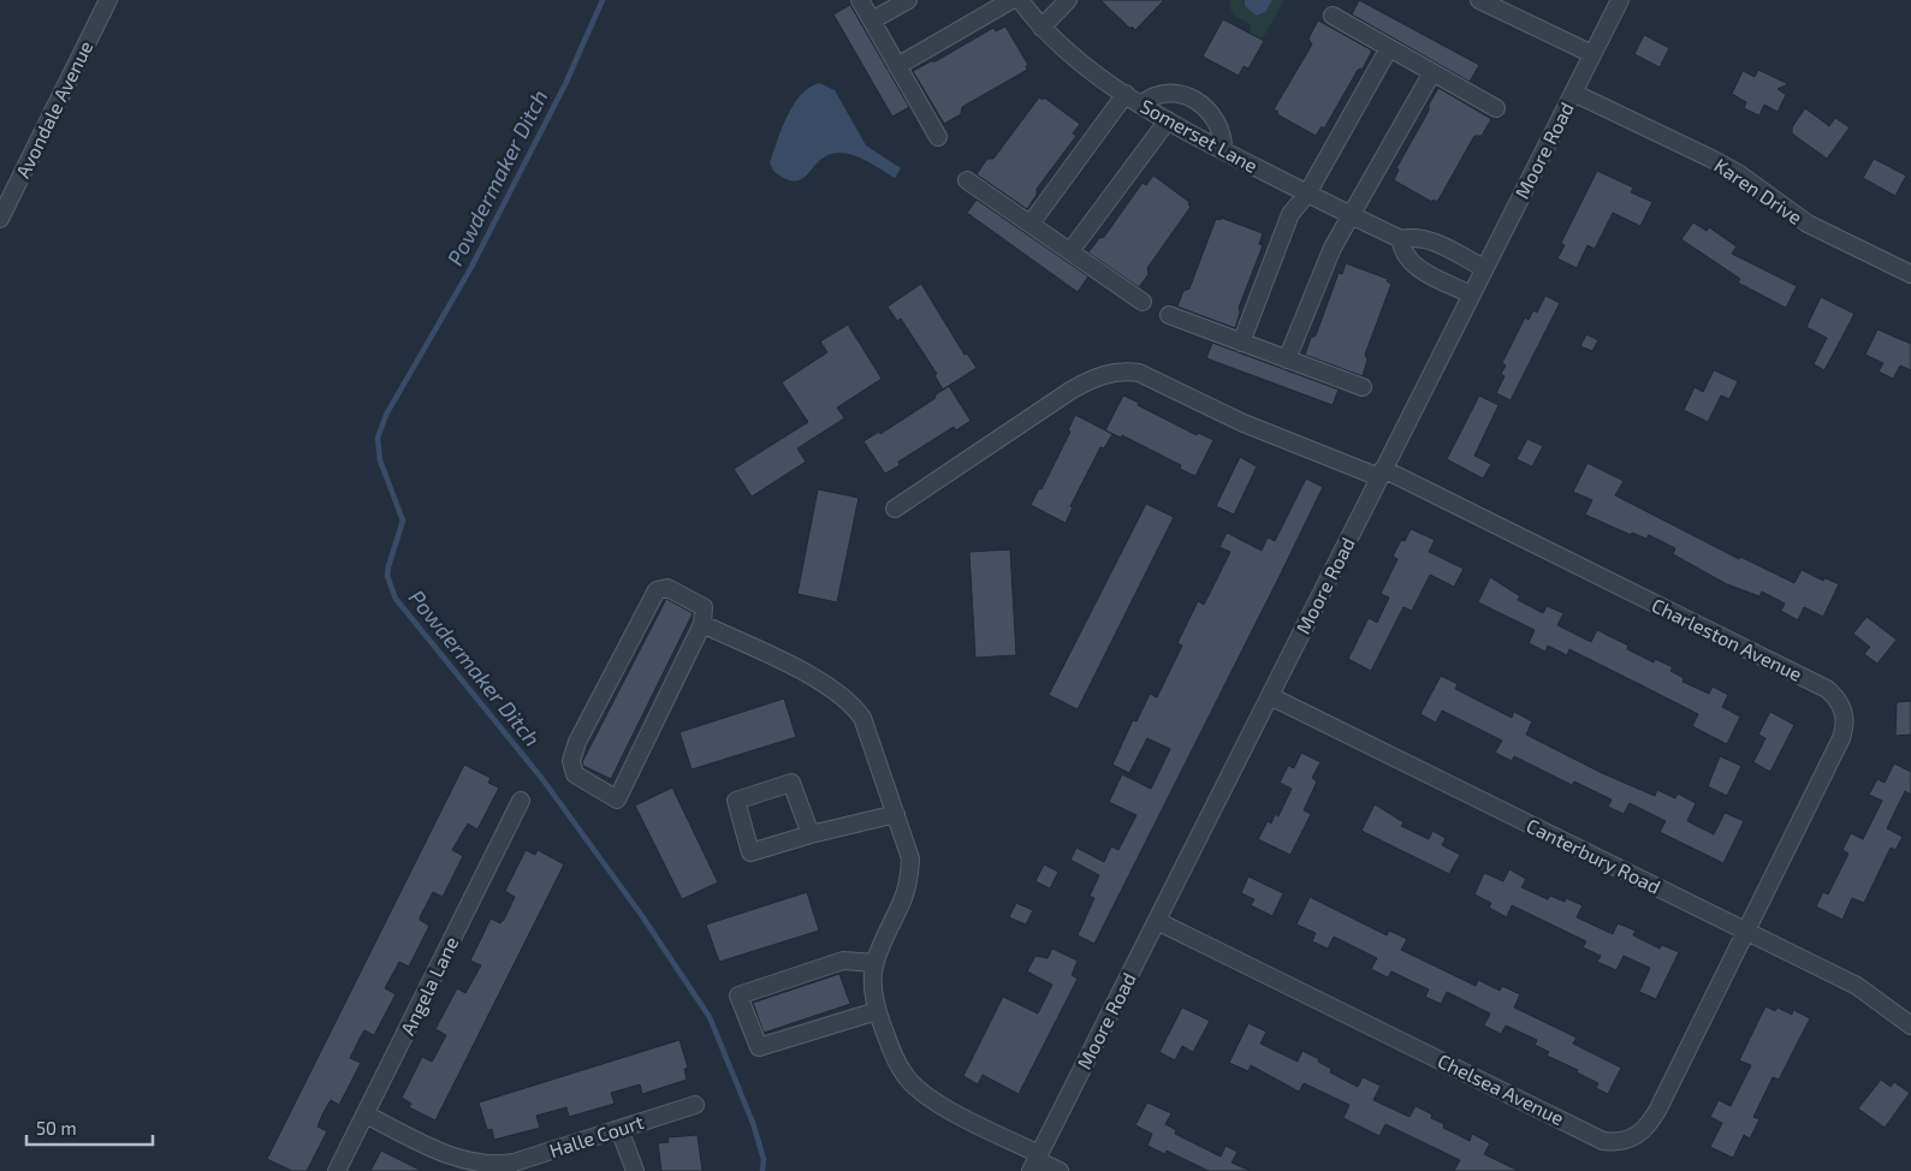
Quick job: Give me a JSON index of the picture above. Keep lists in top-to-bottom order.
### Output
{
  "streets": {
    "street": [
      "Avondale Avenue",
      "Somerset Lane",
      "Moore Road",
      "Karen Drive",
      "Charleston Avenue",
      "Canterbury Road",
      "Angela Lane",
      "Chelsea Avenue",
      "Halle Court"
    ]
  },
  "crossings": [
    ["Somerset Lane", "Moore Road"],
    ["Moore Road", "Karen Drive"],
    ["Moore Road", "Charleston Avenue"],
    ["Moore Road", "Canterbury Road"],
    ["Moore Road", "Chelsea Avenue"],
    ["Charleston Avenue", "Canterbury Road"],
    ["Charleston Avenue", "Chelsea Avenue"],
    ["Canterbury Road", "Chelsea Avenue"],
    ["Angela Lane", "Halle Court"]
  ],
  "water": ["Powdermaker Ditch"],
  "scale_bar": "50 m"
}
